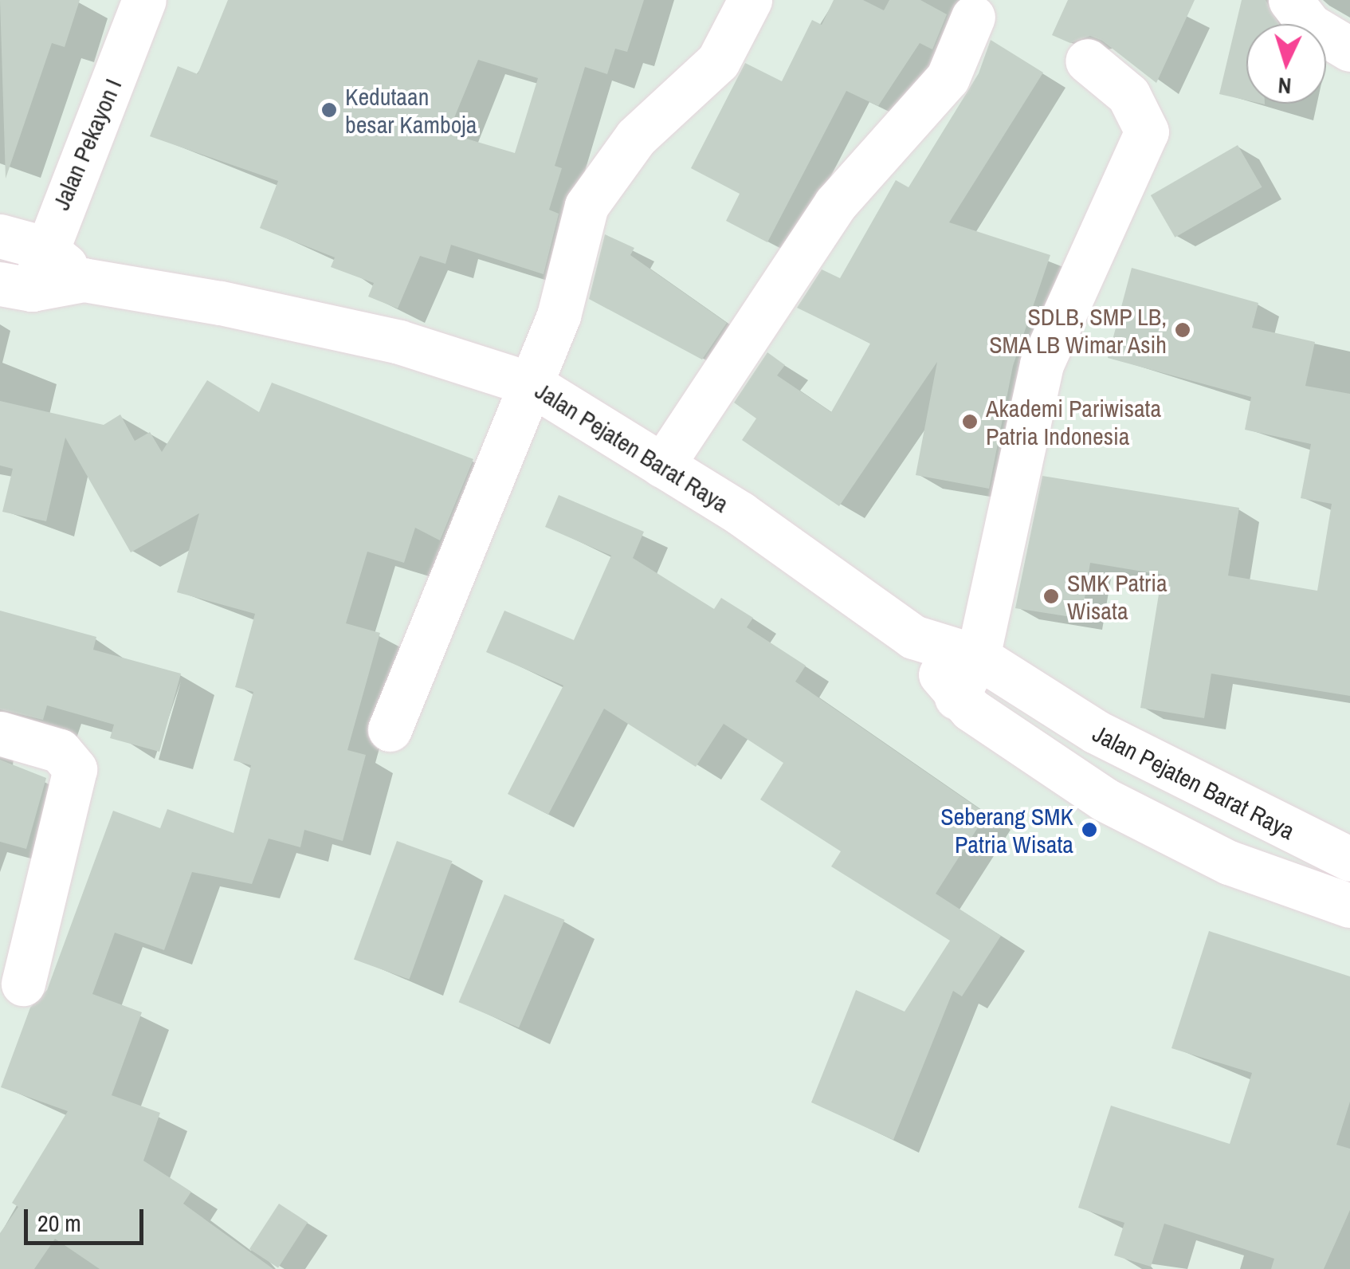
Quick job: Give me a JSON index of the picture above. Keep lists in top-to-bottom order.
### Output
{
  "streets": {
    "street": ["Jalan Pekayon I", "Jalan Pejaten Barat Raya"]
  },
  "crossings": [
    ["Jalan Pekayon I", "Jalan Pejaten Barat Raya"]
  ],
  "places": [
    "Kedutaan besar Kamboja",
    "SDLB, SMP LB, SMA LB Wimar Asih",
    "Akademi Pariwisata Patria Indonesia",
    "SMK Patria Wisata",
    "Seberang SMK Patria Wisata"
  ],
  "scale_bar": "20 m",
  "north": "bottom"
}
